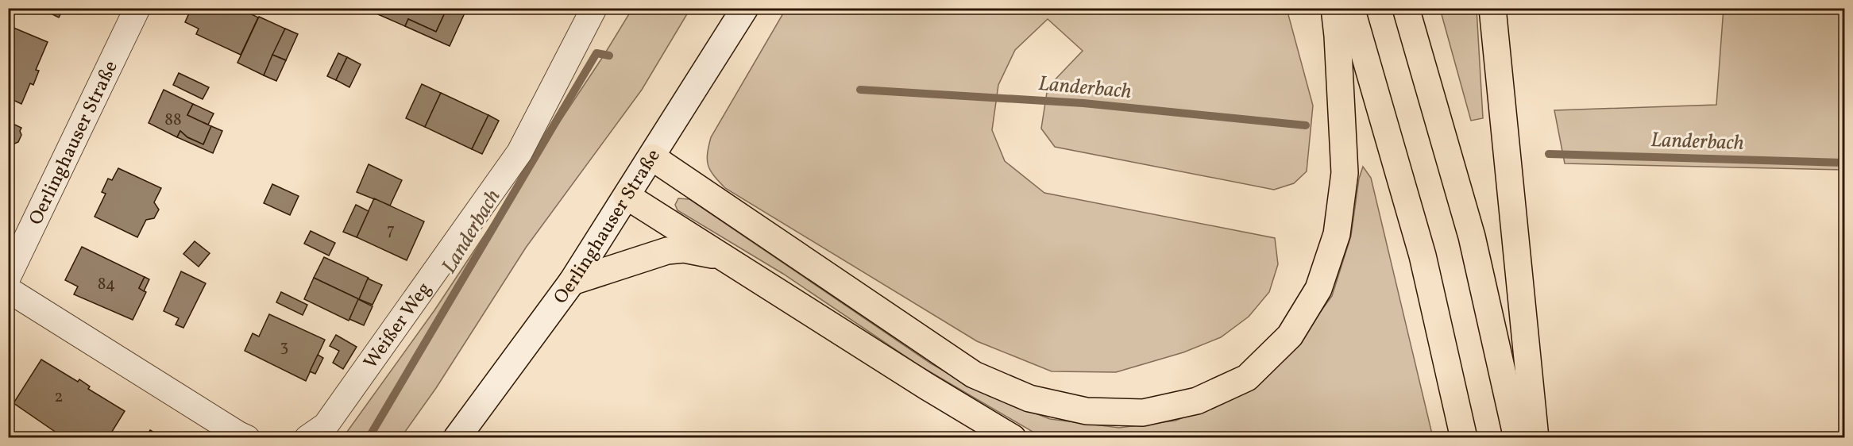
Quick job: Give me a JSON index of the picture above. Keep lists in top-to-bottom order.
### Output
{
  "streets": {
    "main road": ["Oerlinghauser Straße"],
    "street": ["Weißer Weg"]
  },
  "water": ["Landerbach"],
  "house_numbers": [
    "88",
    "7",
    "84",
    "3",
    "2"
  ]
}
